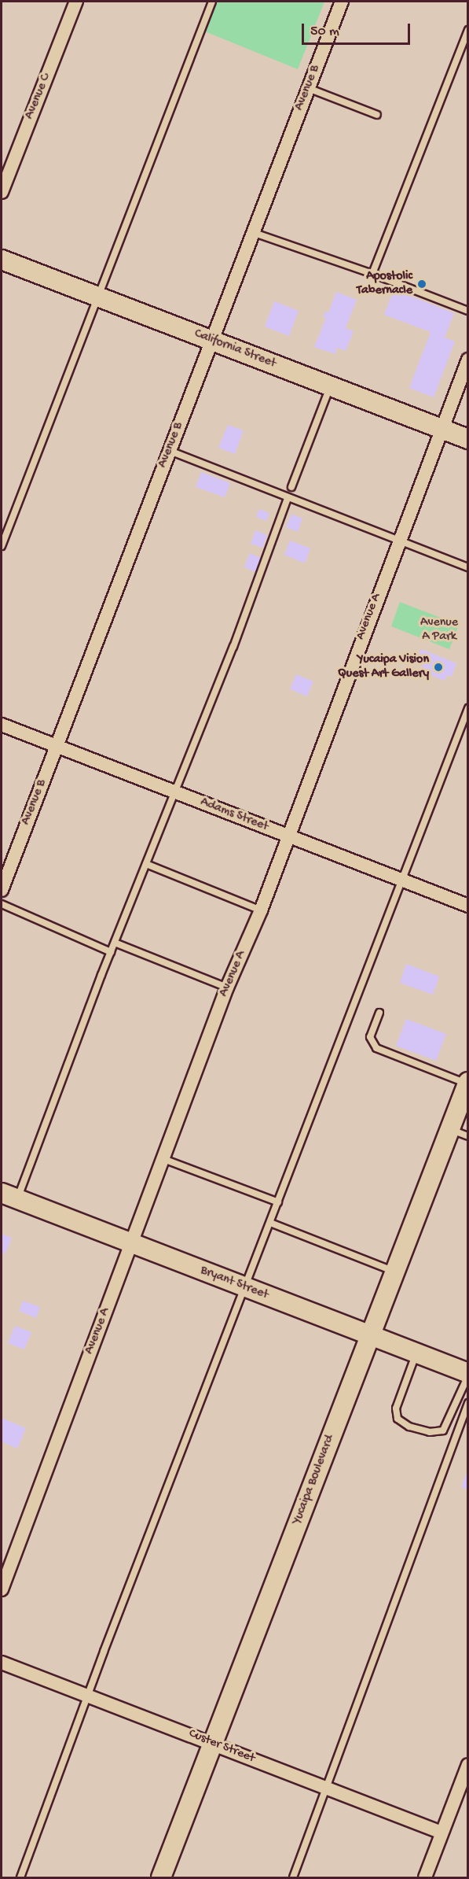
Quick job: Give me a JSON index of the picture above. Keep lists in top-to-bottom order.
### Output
{
  "streets": {
    "street": [
      "Avenue B",
      "Avenue C",
      "California Street",
      "Avenue A",
      "Adams Street",
      "Bryant Street",
      "Yucaipa Boulevard",
      "Custer Street"
    ]
  },
  "crossings": [
    ["Avenue B", "California Street"],
    ["Avenue B", "Adams Street"],
    ["California Street", "Avenue A"],
    ["Avenue A", "Adams Street"],
    ["Avenue A", "Bryant Street"],
    ["Bryant Street", "Yucaipa Boulevard"],
    ["Yucaipa Boulevard", "Custer Street"]
  ],
  "parks": ["Avenue A Park"],
  "places": ["Apostolic Tabernacle", "Yucaipa Vision Quest Art Gallery"],
  "scale_bar": "50 m"
}
